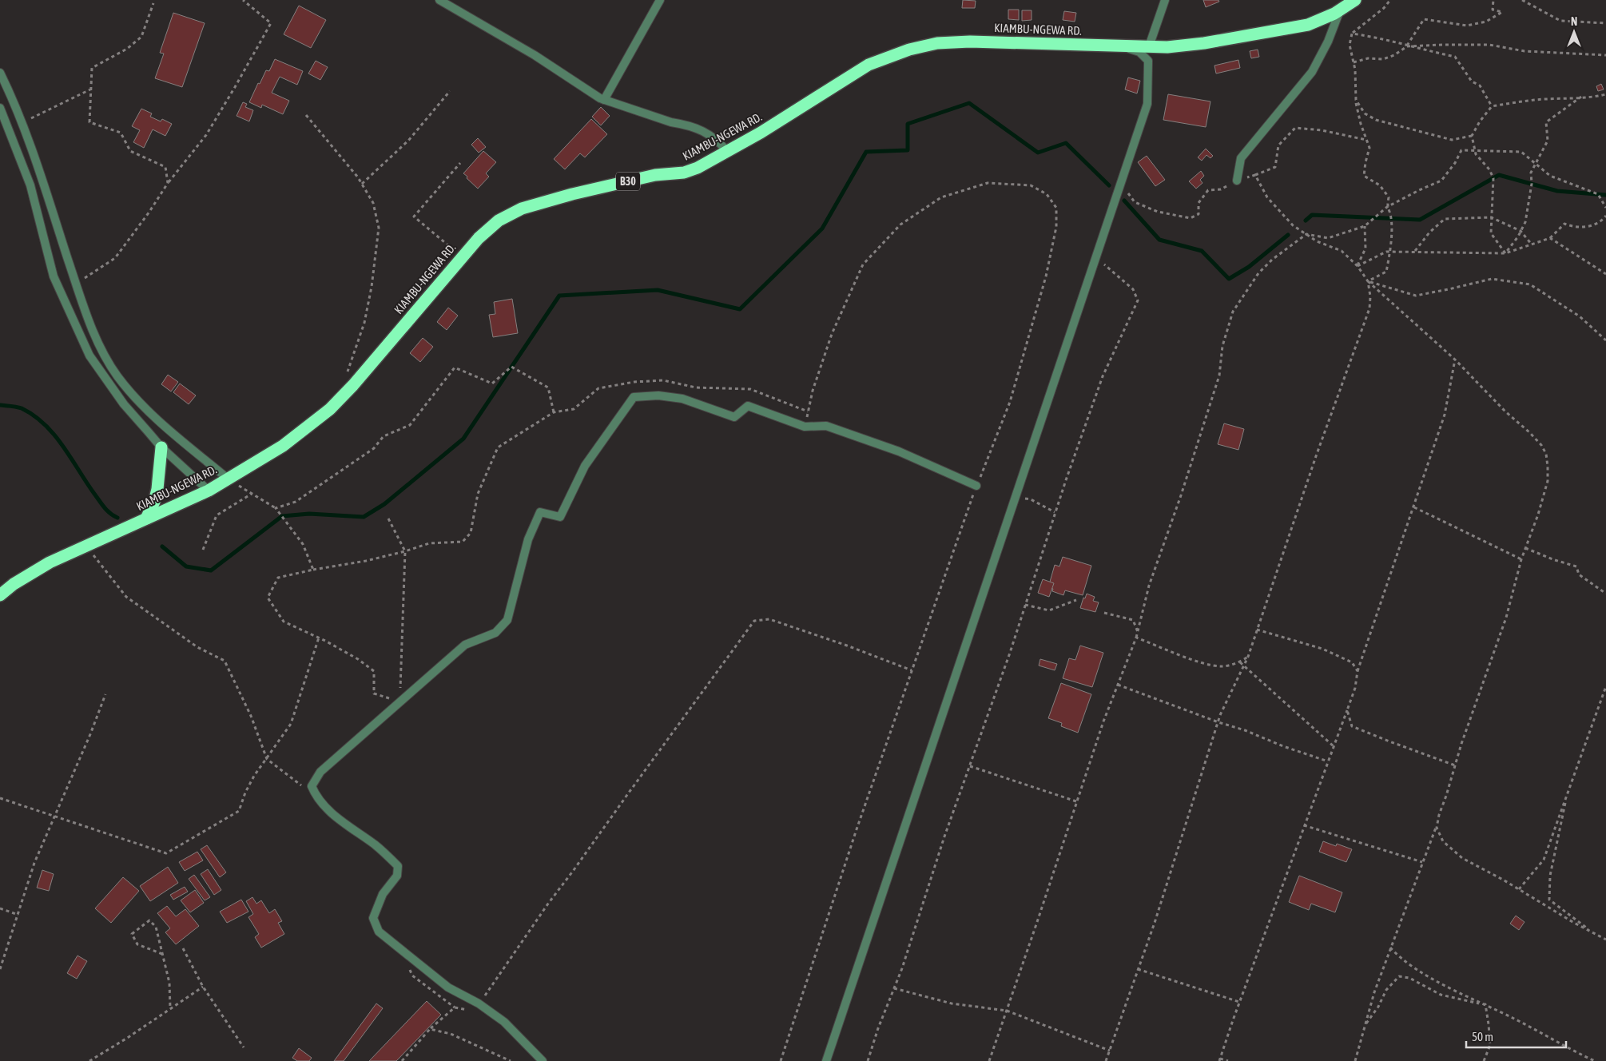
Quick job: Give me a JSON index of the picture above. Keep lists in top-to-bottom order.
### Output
{
  "streets": {
    "highway": ["KIAMBU-NGEWA RD.", "B30"]
  },
  "scale_bar": "50 m",
  "north": "top"
}
